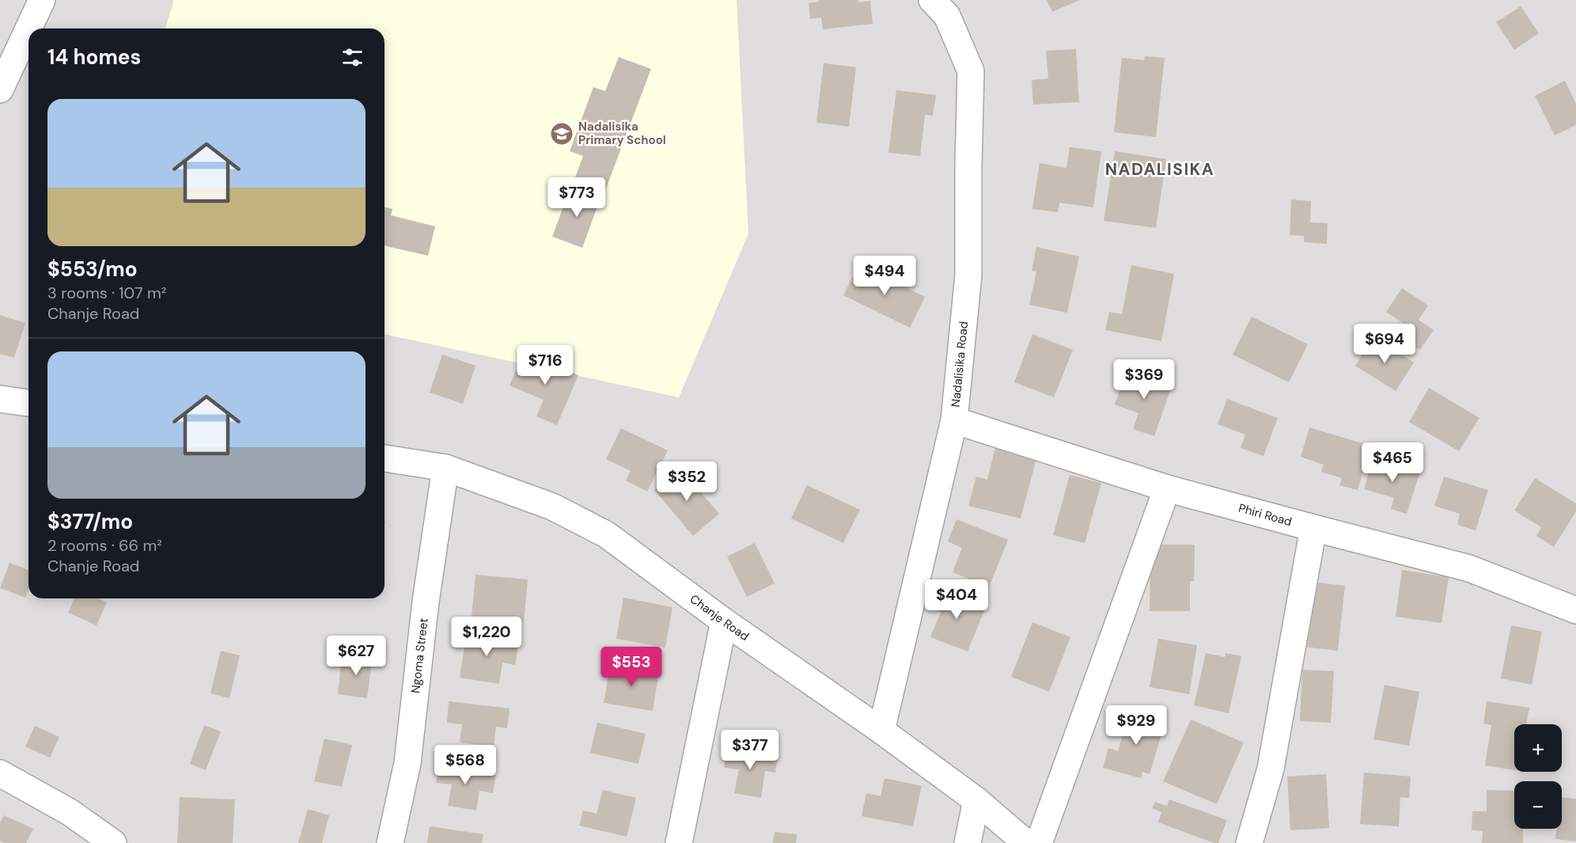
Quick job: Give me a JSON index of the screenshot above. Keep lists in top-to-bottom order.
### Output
{
  "streets": {
    "street": [
      "Nadalisika Road",
      "Phiri Road",
      "Chanje Road",
      "Ngoma Street"
    ]
  },
  "crossings": [
    ["Nadalisika Road", "Phiri Road"],
    ["Nadalisika Road", "Chanje Road"],
    ["Chanje Road", "Ngoma Street"]
  ],
  "districts": ["NADALISIKA"],
  "places": {
    "school or university": ["Nadalisika Primary School"]
  },
  "page": {
    "heading": "14 homes",
    "list": [
      {
        "name": "$553/mo",
        "note": "3 rooms · 107 m² · Chanje Road"
      },
      {
        "name": "$377/mo",
        "note": "2 rooms · 66 m² · Chanje Road"
      }
    ],
    "price": [
      "$773",
      "$494",
      "$694",
      "$716",
      "$369",
      "$465",
      "$352",
      "$404",
      "$1,220",
      "$627",
      "$553",
      "$929",
      "$377",
      "$568"
    ],
    "map_buttons": ["+", "−"]
  }
}
